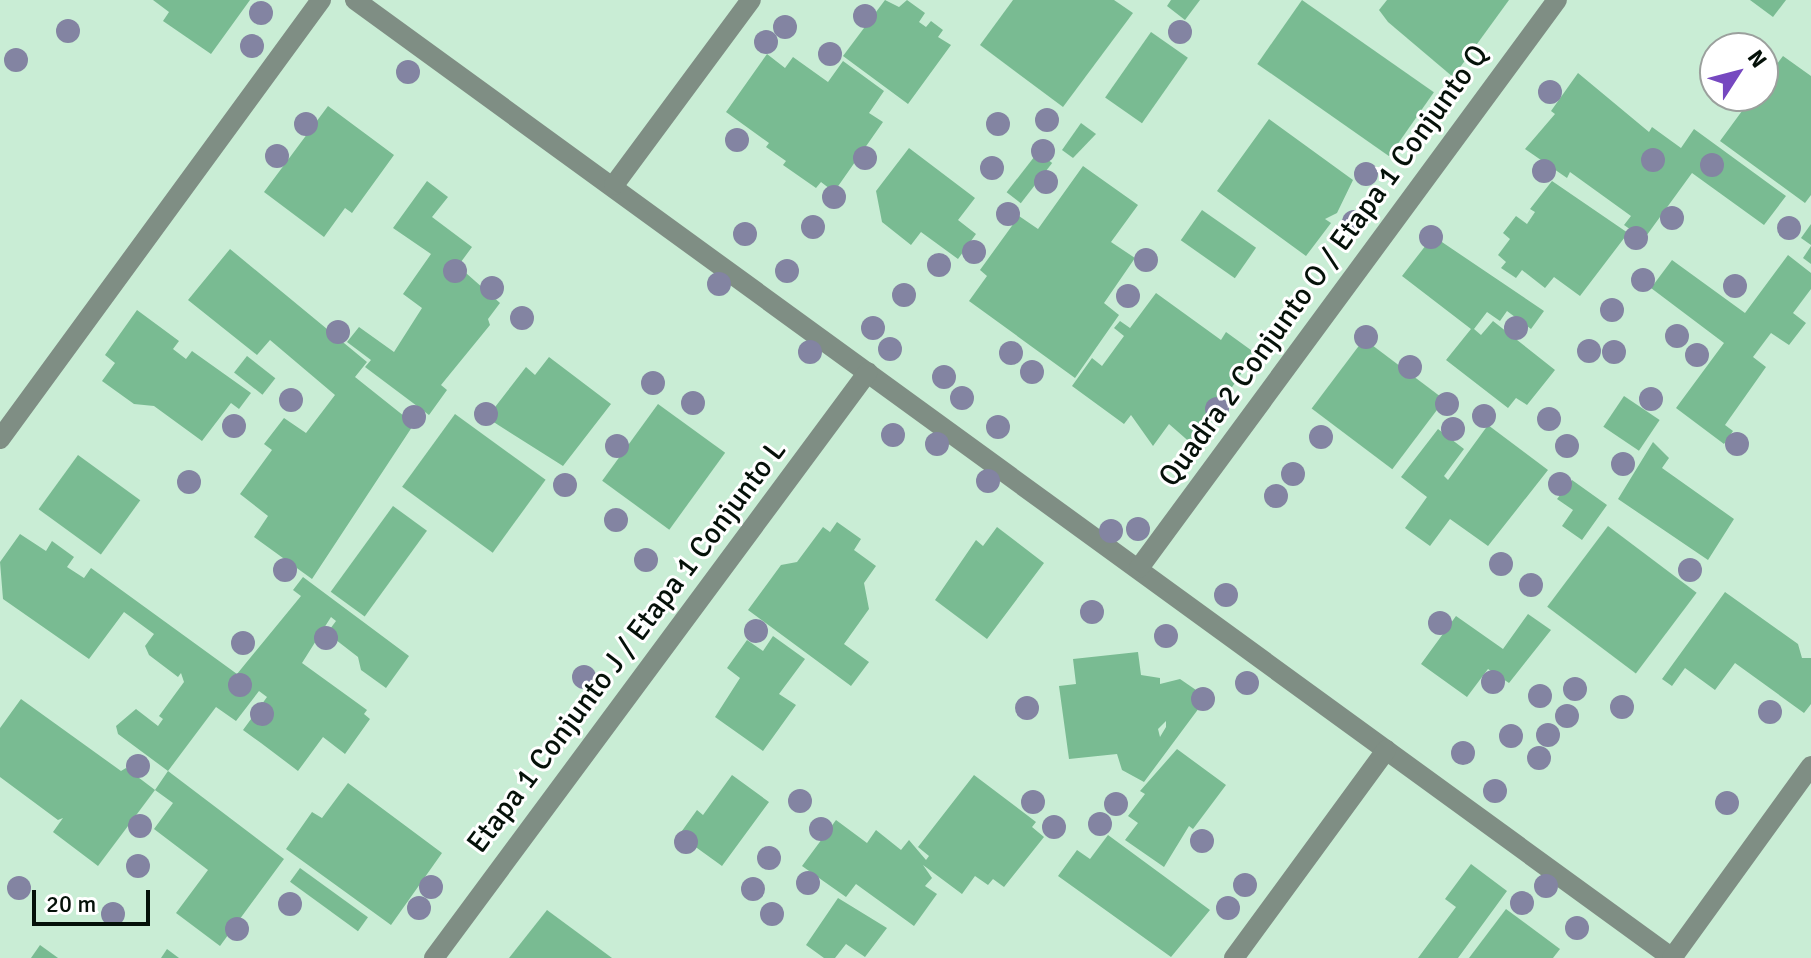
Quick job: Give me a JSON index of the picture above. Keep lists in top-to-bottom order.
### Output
{
  "streets": {
    "street": ["Quadra 2 Conjunto O / Etapa 1 Conjunto Q", "Etapa 1 Conjunto J / Etapa 1 Conjunto L"]
  },
  "scale_bar": "20 m",
  "north": "top right"
}
